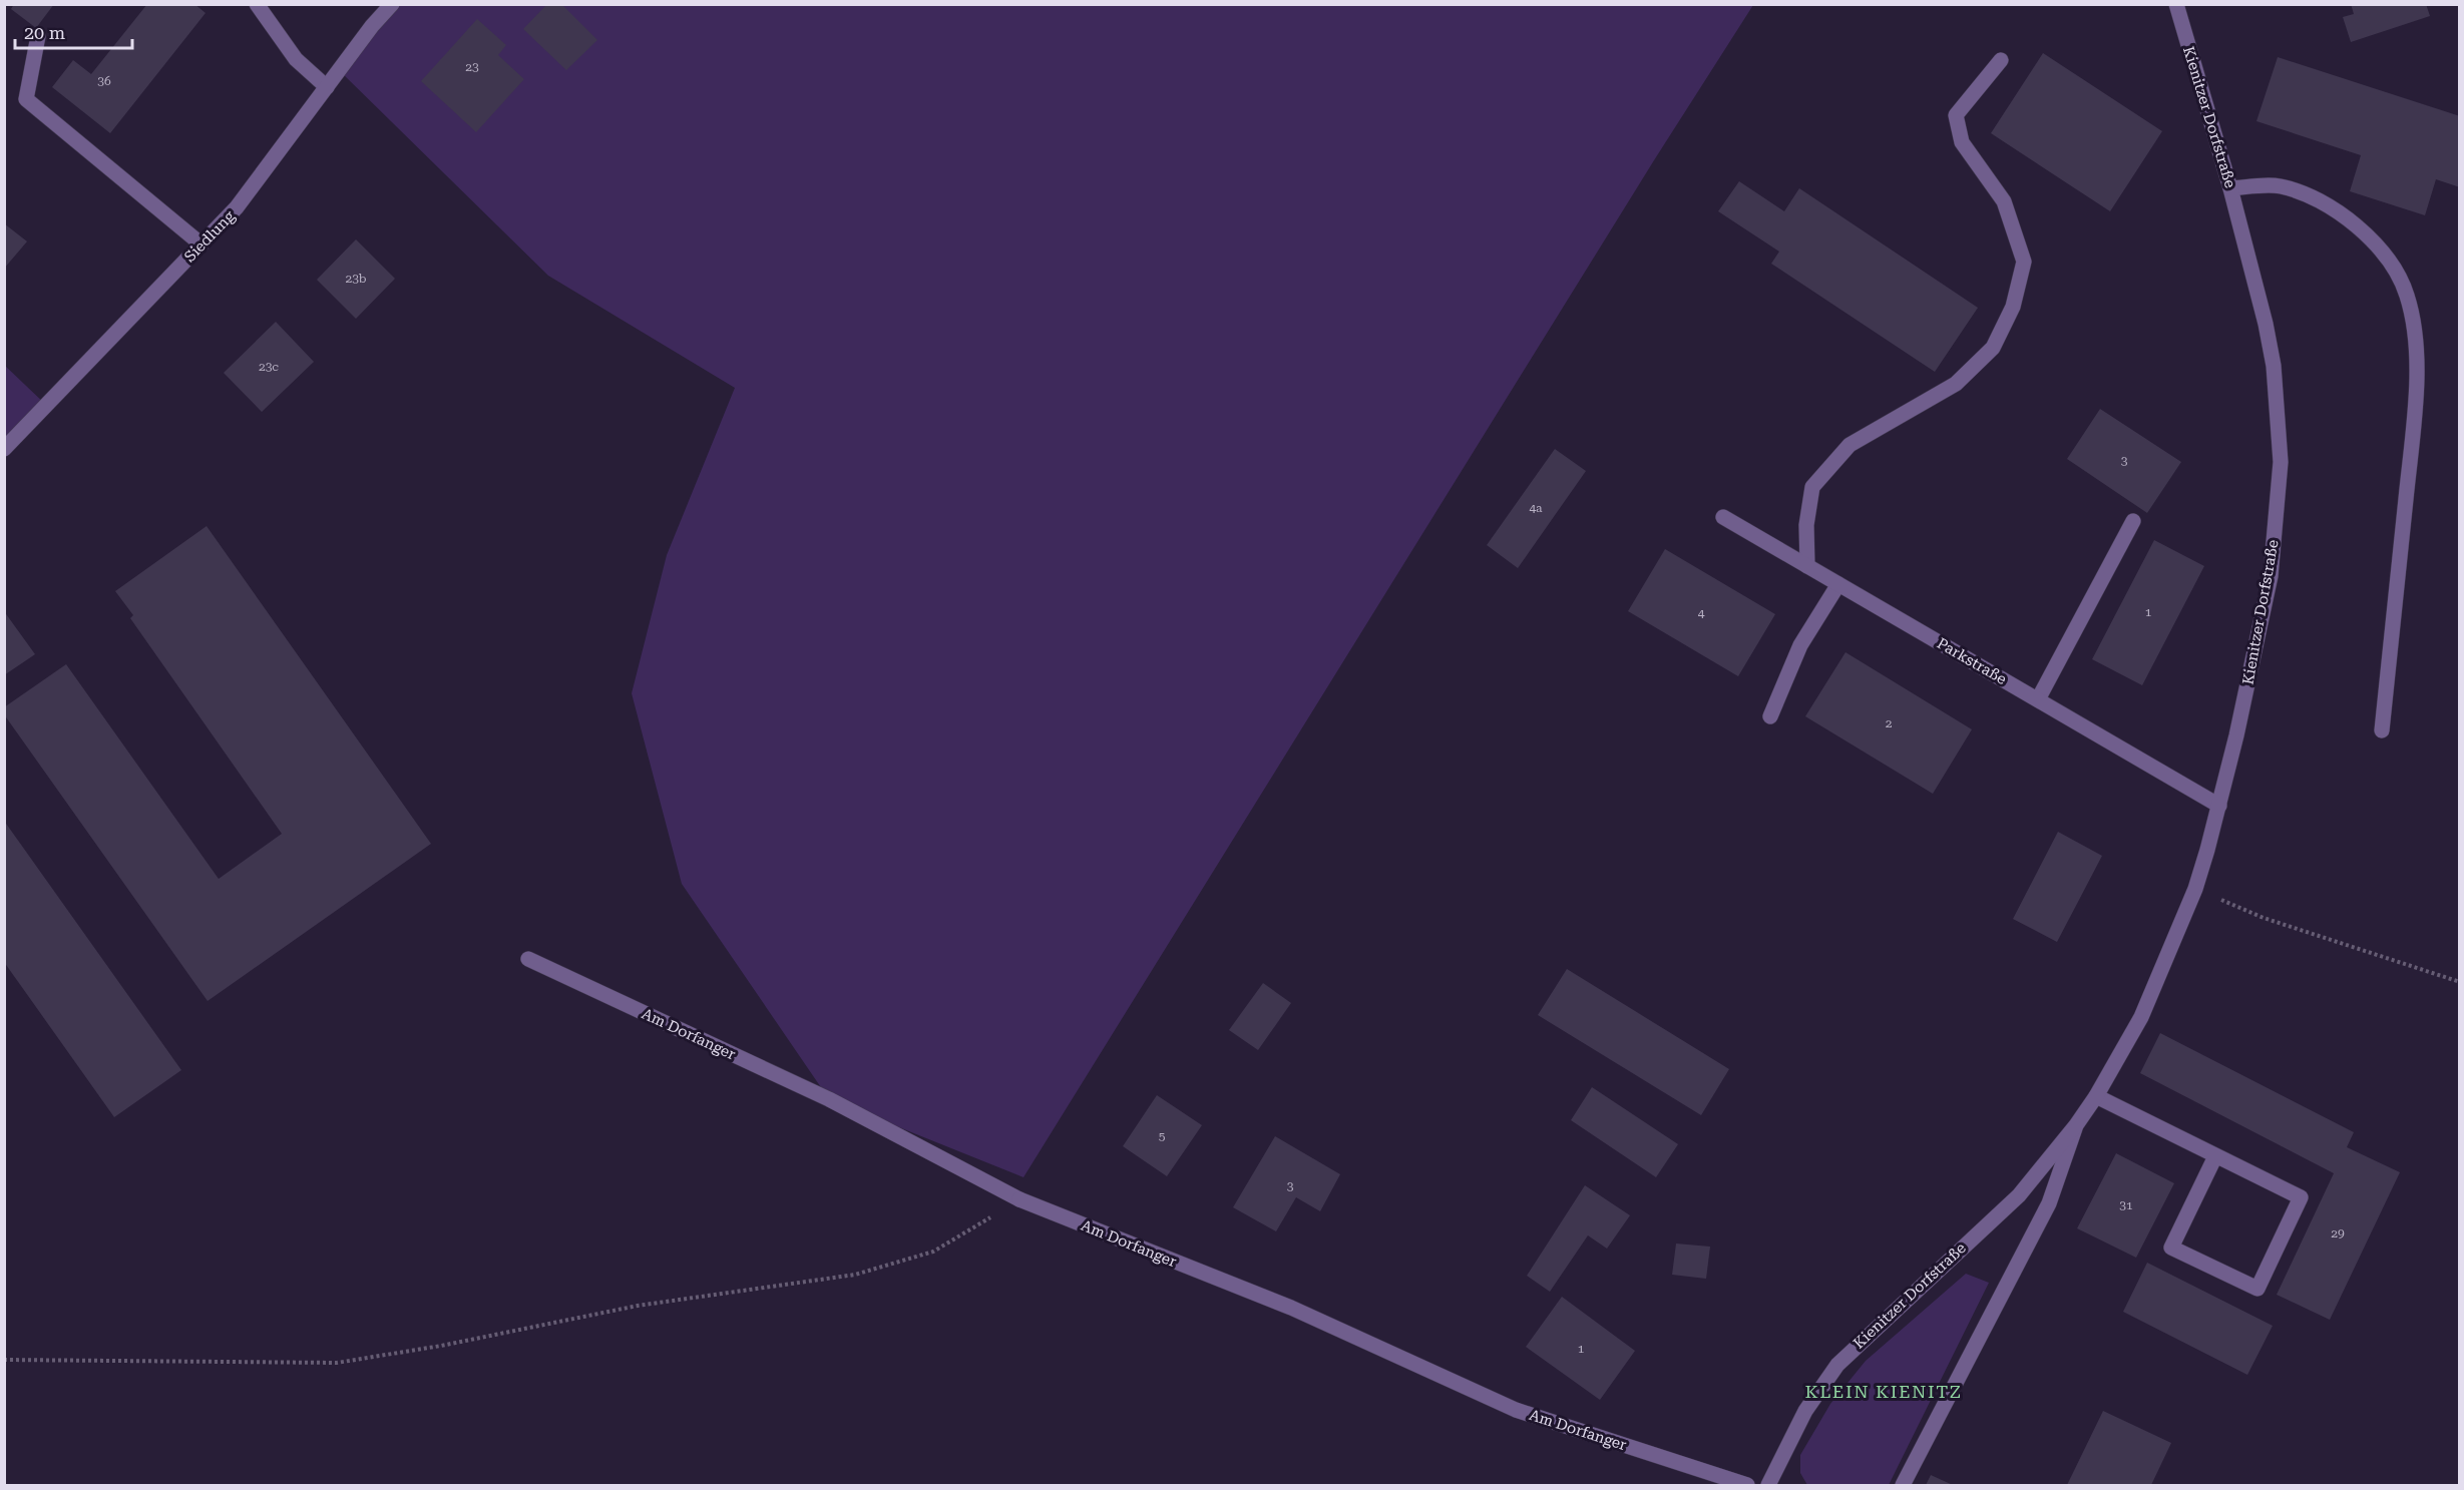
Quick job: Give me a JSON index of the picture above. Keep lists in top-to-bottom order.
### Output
{
  "streets": {
    "street": [
      "Kienitzer Dorfstraße",
      "Siedlung",
      "Parkstraße",
      "Am Dorfanger"
    ]
  },
  "crossings": [
    ["Kienitzer Dorfstraße", "Parkstraße"]
  ],
  "districts": ["KLEIN KIENITZ"],
  "house_numbers": [
    "23",
    "36",
    "23b",
    "23c",
    "3",
    "4a",
    "1",
    "4",
    "2",
    "5",
    "3",
    "31",
    "29",
    "1"
  ],
  "scale_bar": "20 m"
}
